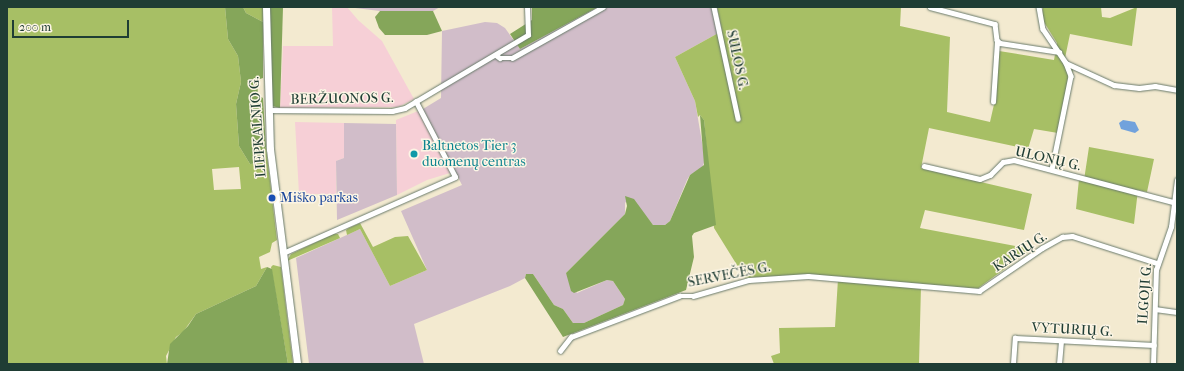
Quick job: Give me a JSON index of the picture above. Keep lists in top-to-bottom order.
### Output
{
  "streets": {
    "highway": ["LIEPKALNIO G."],
    "street": [
      "SULOS G.",
      "BERŽUONOS G.",
      "ULONŲ G.",
      "KARIŲ G.",
      "SERVEČĖS G.",
      "ILGOJI G.",
      "VYTURIŲ G."
    ]
  },
  "crossings": [
    ["BERŽUONOS G.", "LIEPKALNIO G."],
    ["ULONŲ G.", "ILGOJI G."],
    ["KARIŲ G.", "SERVEČĖS G."],
    ["KARIŲ G.", "ILGOJI G."],
    ["ILGOJI G.", "VYTURIŲ G."]
  ],
  "places": ["Baltnetos Tier 3 duomenų centras", "Miško parkas"],
  "scale_bar": "200 m"
}
